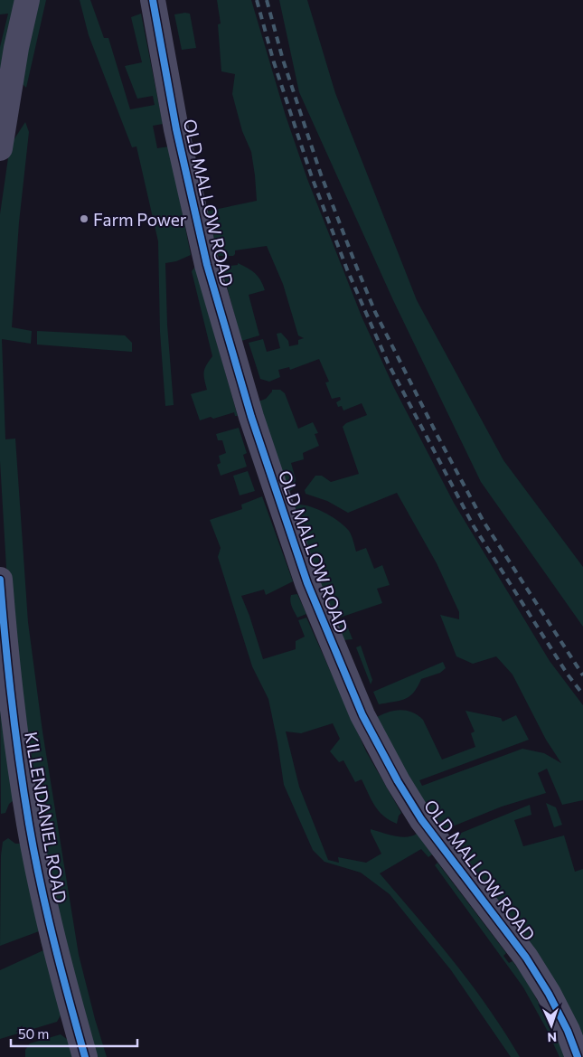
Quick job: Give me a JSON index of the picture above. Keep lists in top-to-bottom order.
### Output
{
  "streets": {
    "street": ["OLD MALLOW ROAD", "KILLENDANIEL ROAD"]
  },
  "places": ["Farm Power"],
  "scale_bar": "50 m",
  "north": "bottom"
}
